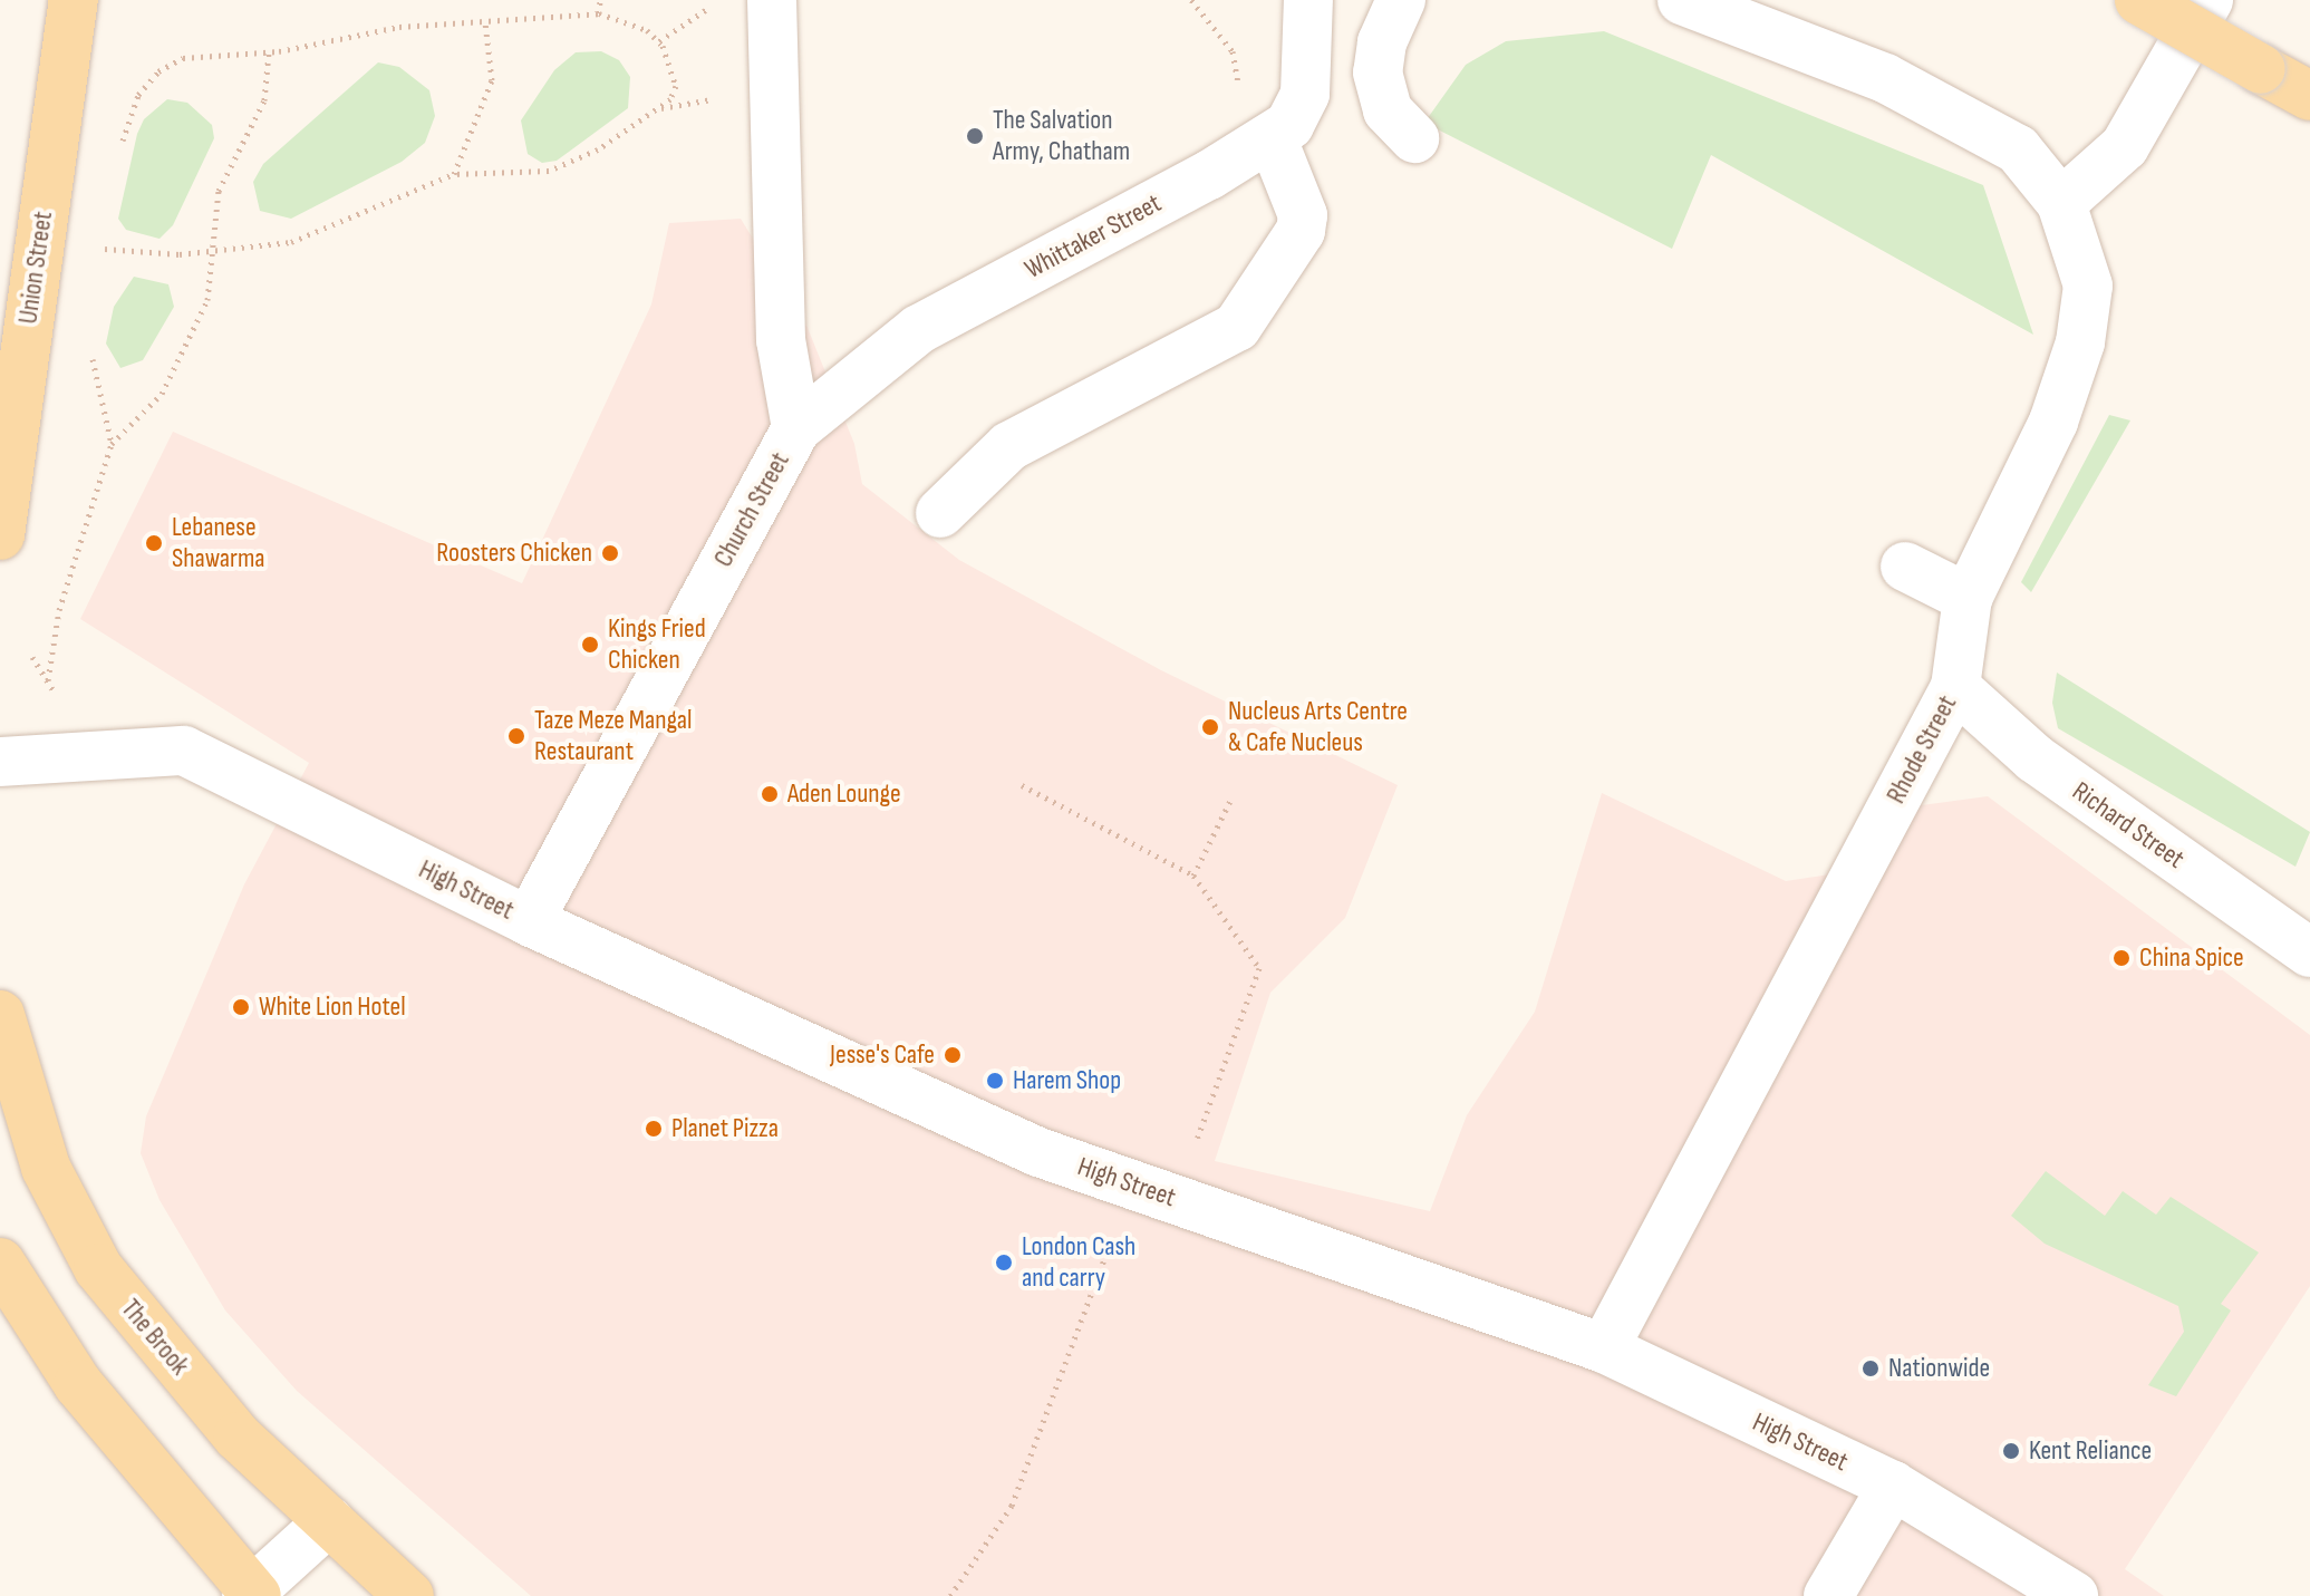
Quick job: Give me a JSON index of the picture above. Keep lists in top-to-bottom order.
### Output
{
  "streets": {
    "main road": ["Union Street", "The Brook"],
    "street": [
      "Whittaker Street",
      "Church Street",
      "Rhode Street",
      "Richard Street",
      "High Street"
    ]
  },
  "crossings": [
    ["Whittaker Street", "Church Street"],
    ["Church Street", "High Street"],
    ["Rhode Street", "Richard Street"],
    ["Rhode Street", "High Street"]
  ],
  "places": [
    "The Salvation Army, Chatham",
    "Lebanese Shawarma",
    "Roosters Chicken",
    "Kings Fried Chicken",
    "Nucleus Arts Centre & Cafe Nucleus",
    "Taze Meze Mangal Restaurant",
    "Aden Lounge",
    "China Spice",
    "White Lion Hotel",
    "Jesse's Cafe",
    "Harem Shop",
    "Planet Pizza",
    "London Cash and carry",
    "Nationwide",
    "Kent Reliance"
  ]
}
